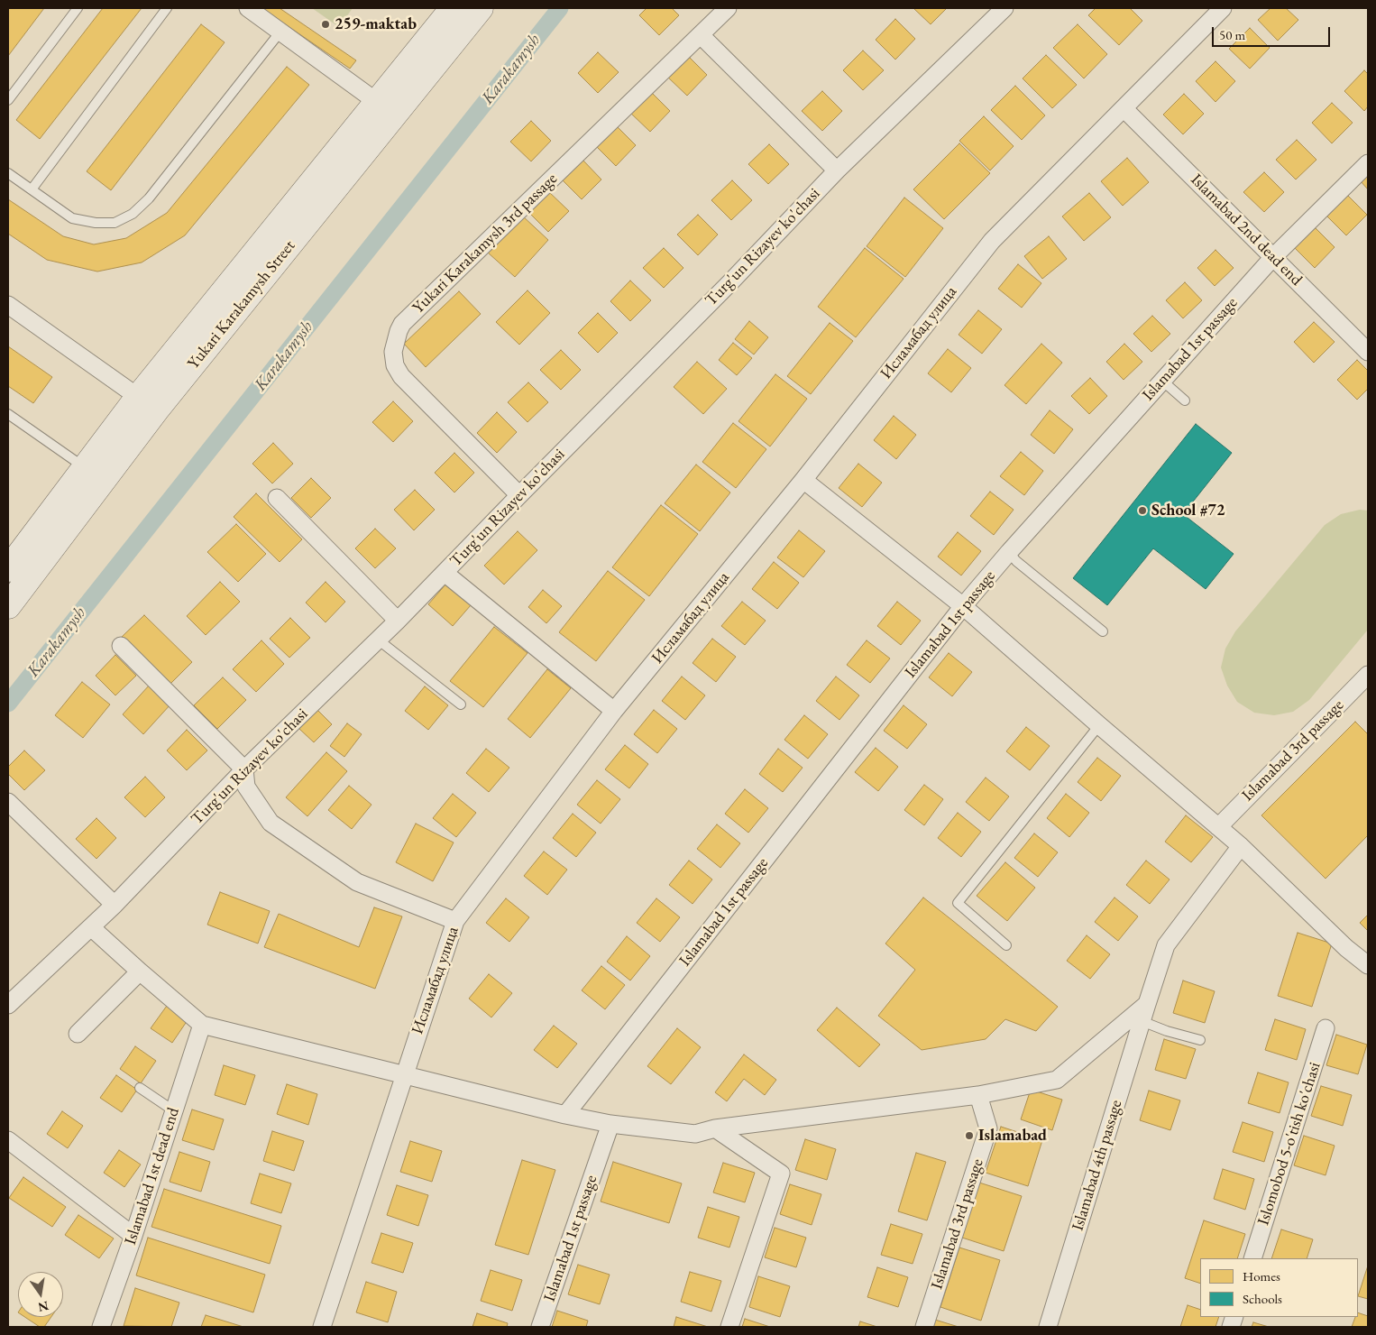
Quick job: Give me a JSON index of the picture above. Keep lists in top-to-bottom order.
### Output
{
  "streets": {
    "main road": ["Yukari Karakamysh Street"],
    "street": [
      "Islamabad 2nd dead end",
      "Yukari Karakamysh 3rd passage",
      "Turg'un Rizayev ko'chasi",
      "Исламабад улица",
      "Islamabad 1st passage",
      "Islamabad 3rd passage",
      "Islomobod 5-o'tish ko'chasi",
      "Islamabad 4th passage",
      "Islamabad 1st dead end"
    ]
  },
  "crossings": [
    ["Islamabad 2nd dead end", "Исламабад улица"],
    ["Islamabad 2nd dead end", "Islamabad 1st passage"],
    ["Yukari Karakamysh 3rd passage", "Turg'un Rizayev ko'chasi"]
  ],
  "water": ["Karakamysh"],
  "places": ["259-maktab", "School #72", "Islamabad"],
  "legend": ["Homes", "Schools"],
  "scale_bar": "50 m",
  "north": "bottom"
}
